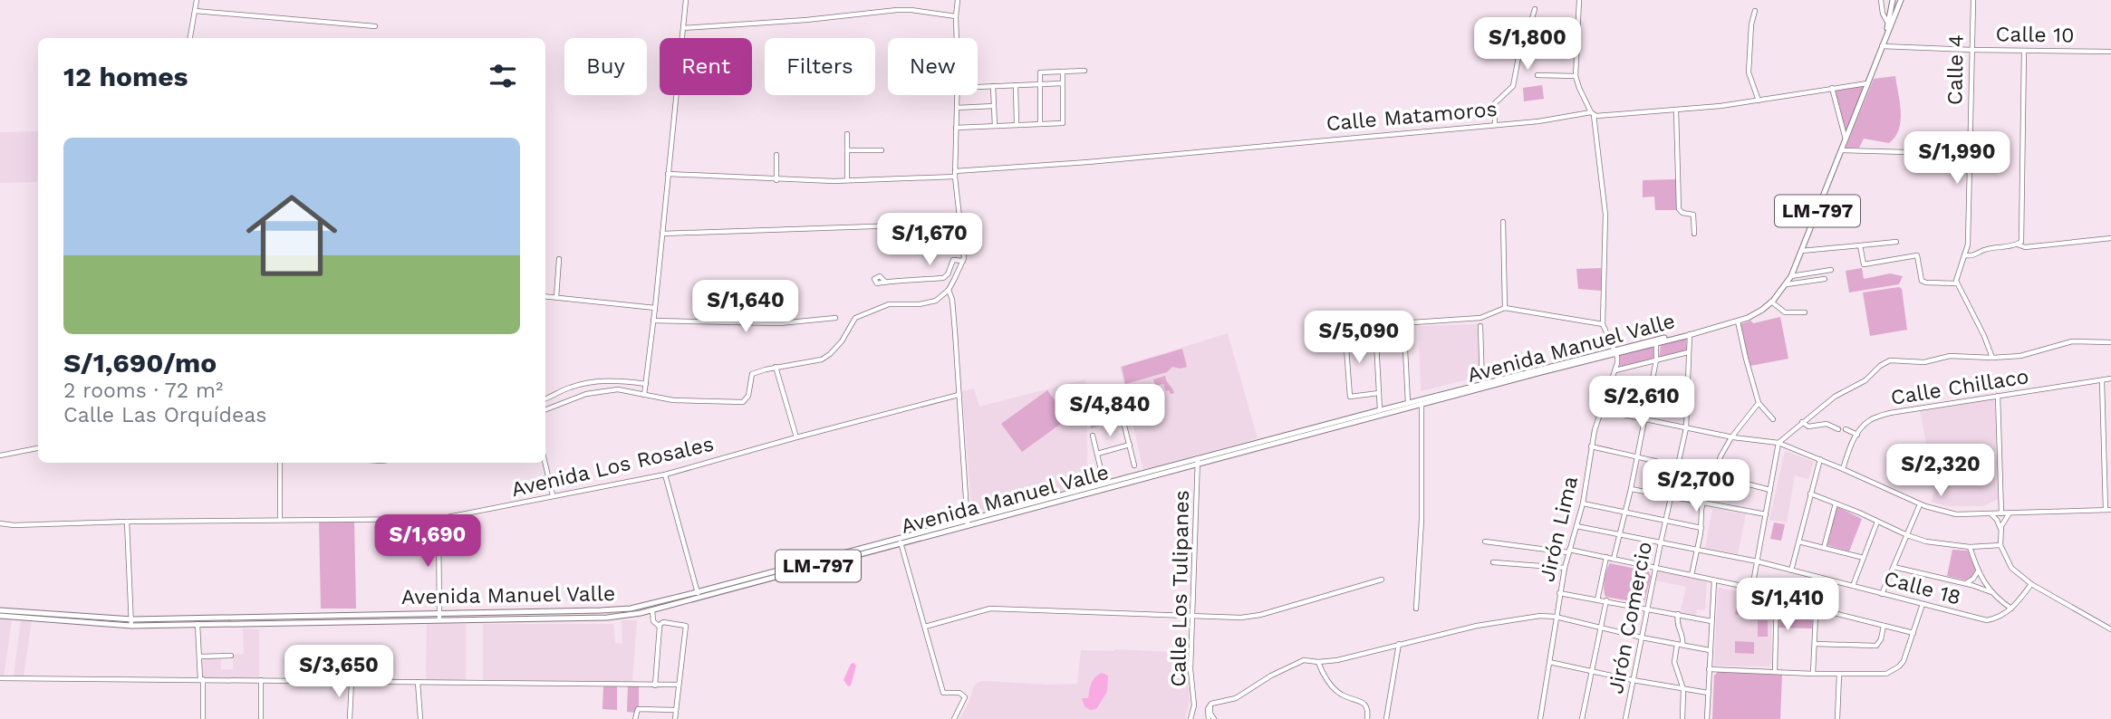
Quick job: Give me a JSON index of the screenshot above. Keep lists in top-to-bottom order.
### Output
{
  "streets": {
    "main road": ["LM-797", "Avenida Manuel Valle"],
    "street": [
      "Calle 10",
      "Calle 4",
      "Calle Matamoros",
      "Calle Chillaco",
      "Avenida Los Rosales",
      "Jirón Lima",
      "Calle 18",
      "Calle Los Tulipanes",
      "Jirón Comercio"
    ]
  },
  "crossings": [
    ["Calle 10", "Calle 4"],
    ["Calle 10", "LM-797"],
    ["Calle Matamoros", "LM-797"],
    ["LM-797", "Avenida Manuel Valle"],
    ["LM-797", "Jirón Comercio"],
    ["Avenida Manuel Valle", "Jirón Lima"],
    ["Avenida Manuel Valle", "Calle Los Tulipanes"],
    ["Avenida Manuel Valle", "Jirón Comercio"],
    ["Jirón Lima", "Calle 18"],
    ["Calle 18", "Jirón Comercio"]
  ],
  "page": {
    "price": [
      "S/1,800",
      "S/1,990",
      "S/1,670",
      "S/1,640",
      "S/5,090",
      "S/2,610",
      "S/4,840",
      "S/2,320",
      "S/2,700",
      "S/1,690",
      "S/1,410",
      "S/3,650"
    ],
    "chip": [
      "Buy",
      "Rent",
      "Filters",
      "New"
    ],
    "heading": "12 homes",
    "list": [
      {
        "name": "S/1,690/mo",
        "note": "2 rooms · 72 m² · Calle Las Orquídeas"
      }
    ]
  }
}
